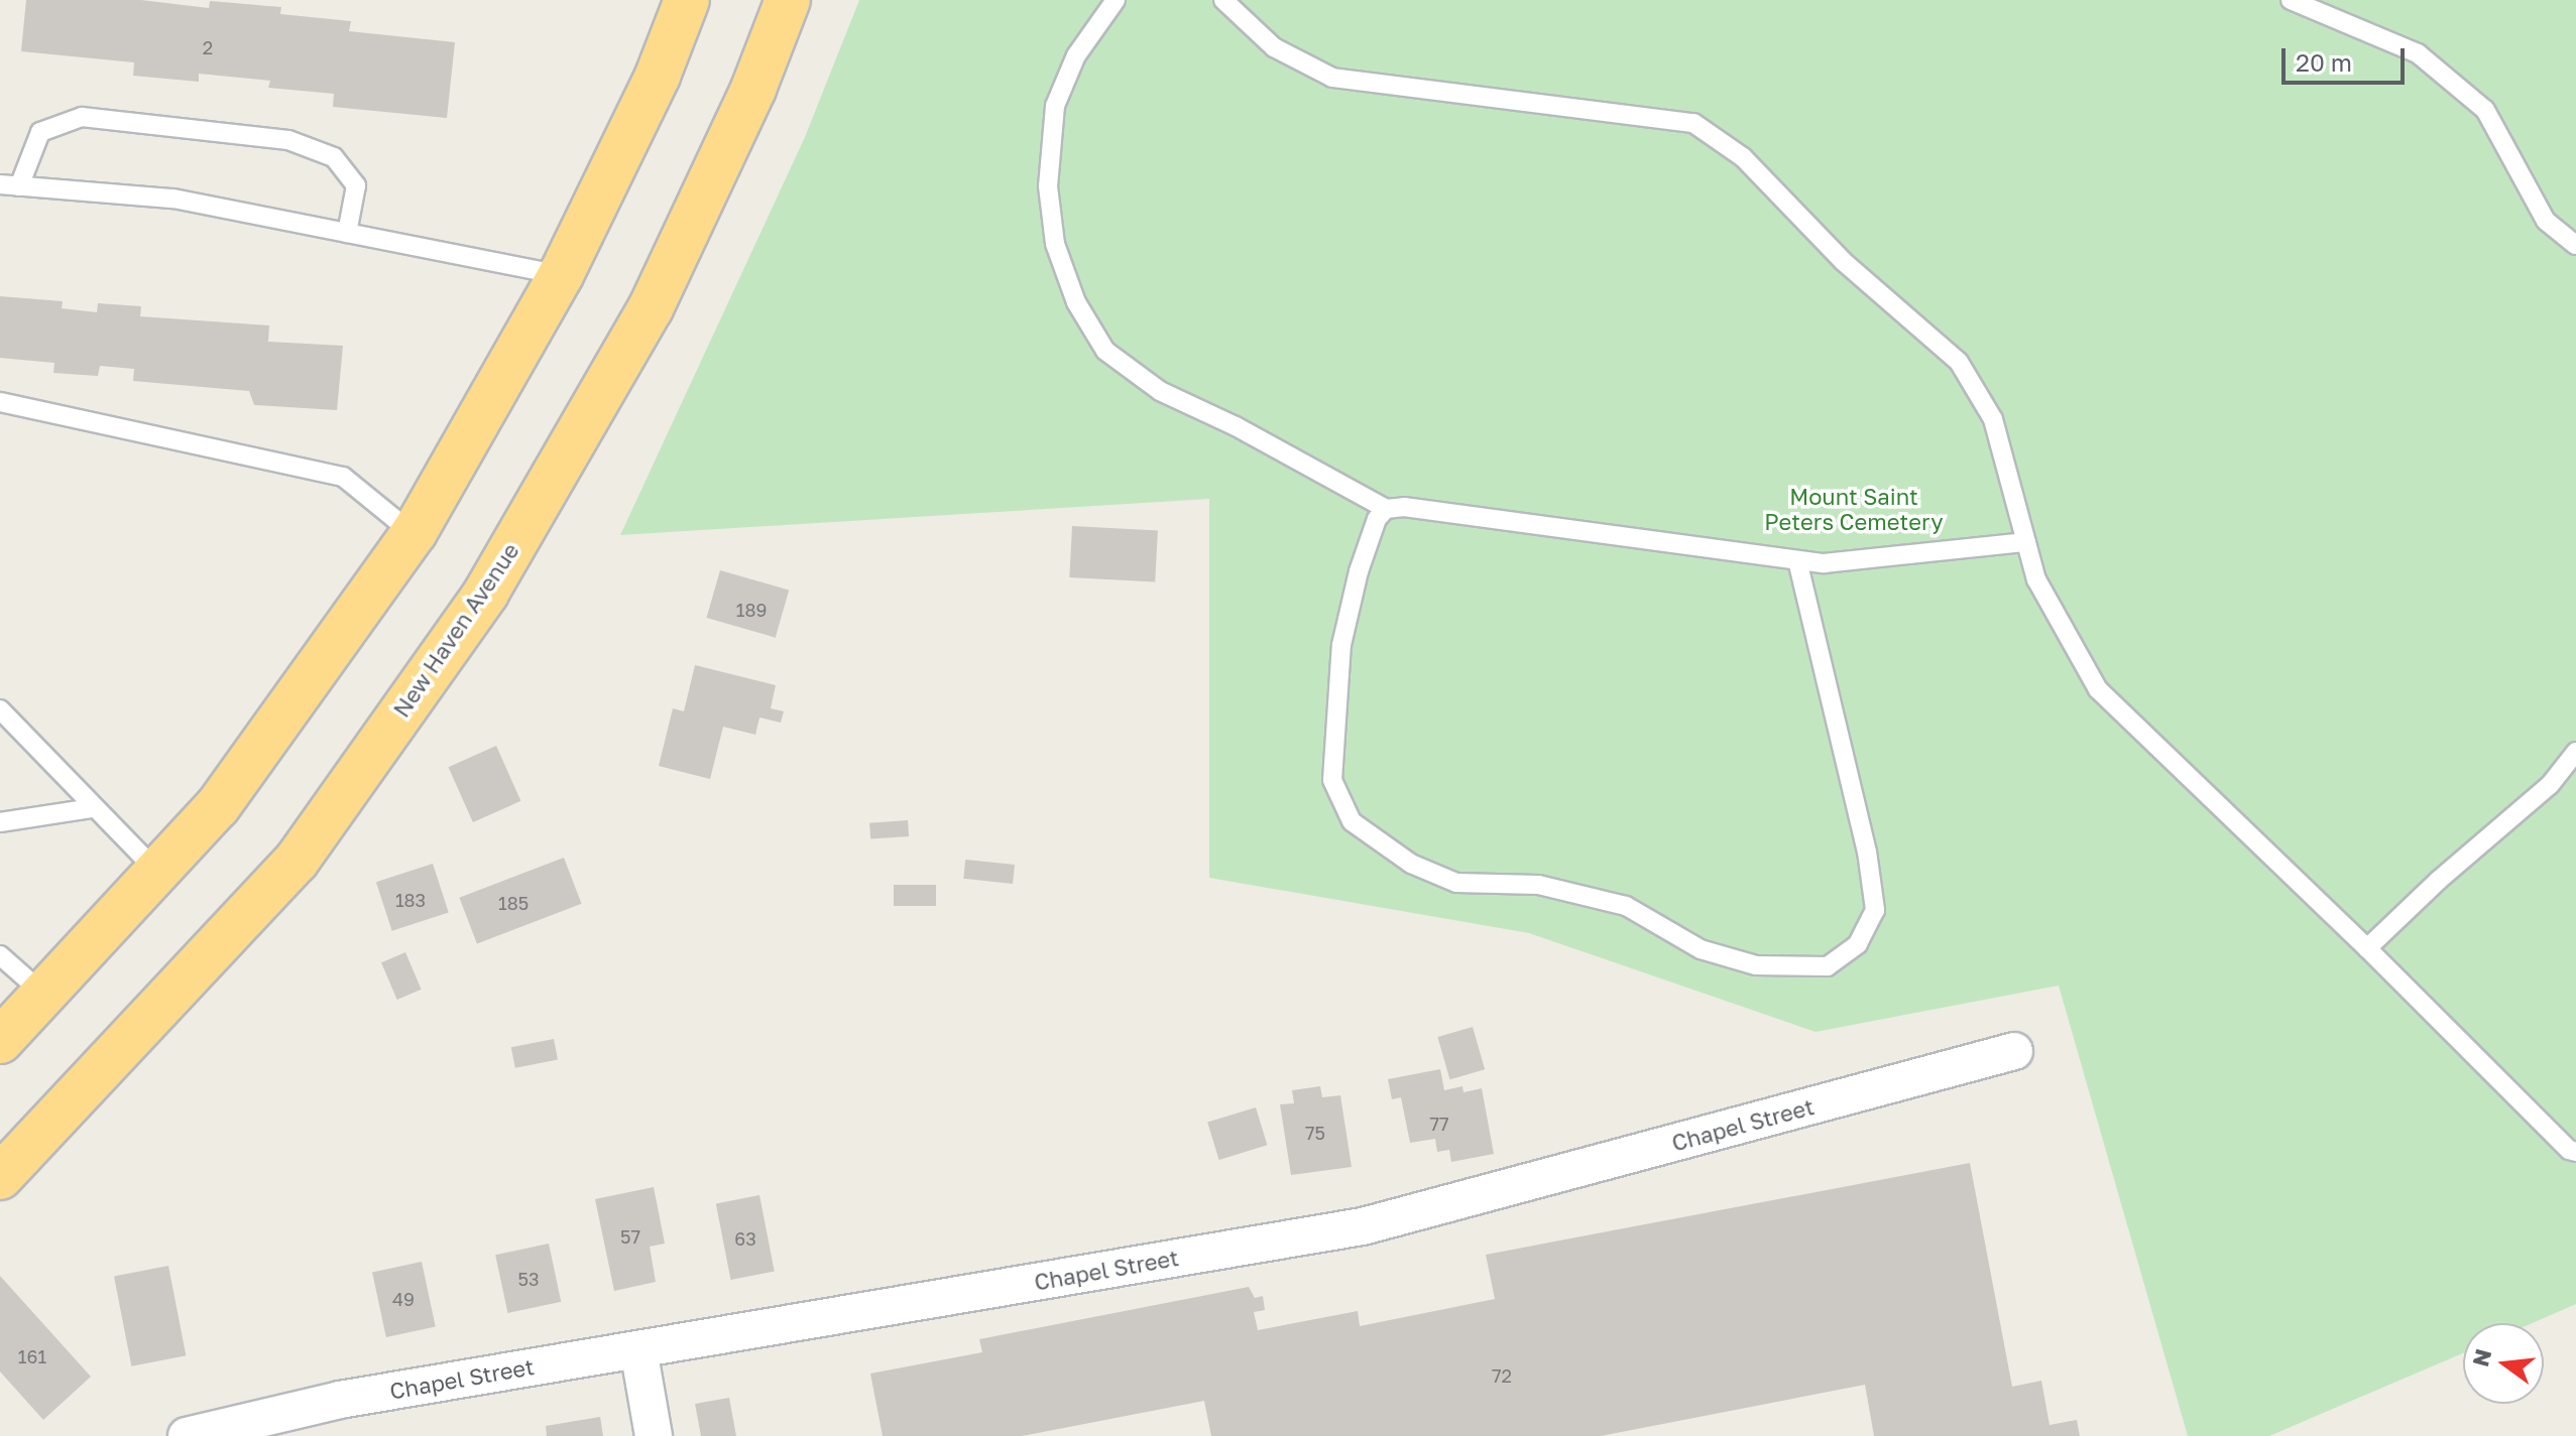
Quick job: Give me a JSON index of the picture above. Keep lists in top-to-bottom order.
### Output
{
  "streets": {
    "highway": ["New Haven Avenue"],
    "street": ["Chapel Street"]
  },
  "parks": ["Mount Saint Peters Cemetery"],
  "house_numbers": [
    "2",
    "189",
    "183",
    "185",
    "77",
    "75",
    "57",
    "63",
    "53",
    "49",
    "161",
    "72"
  ],
  "scale_bar": "20 m",
  "north": "left"
}
